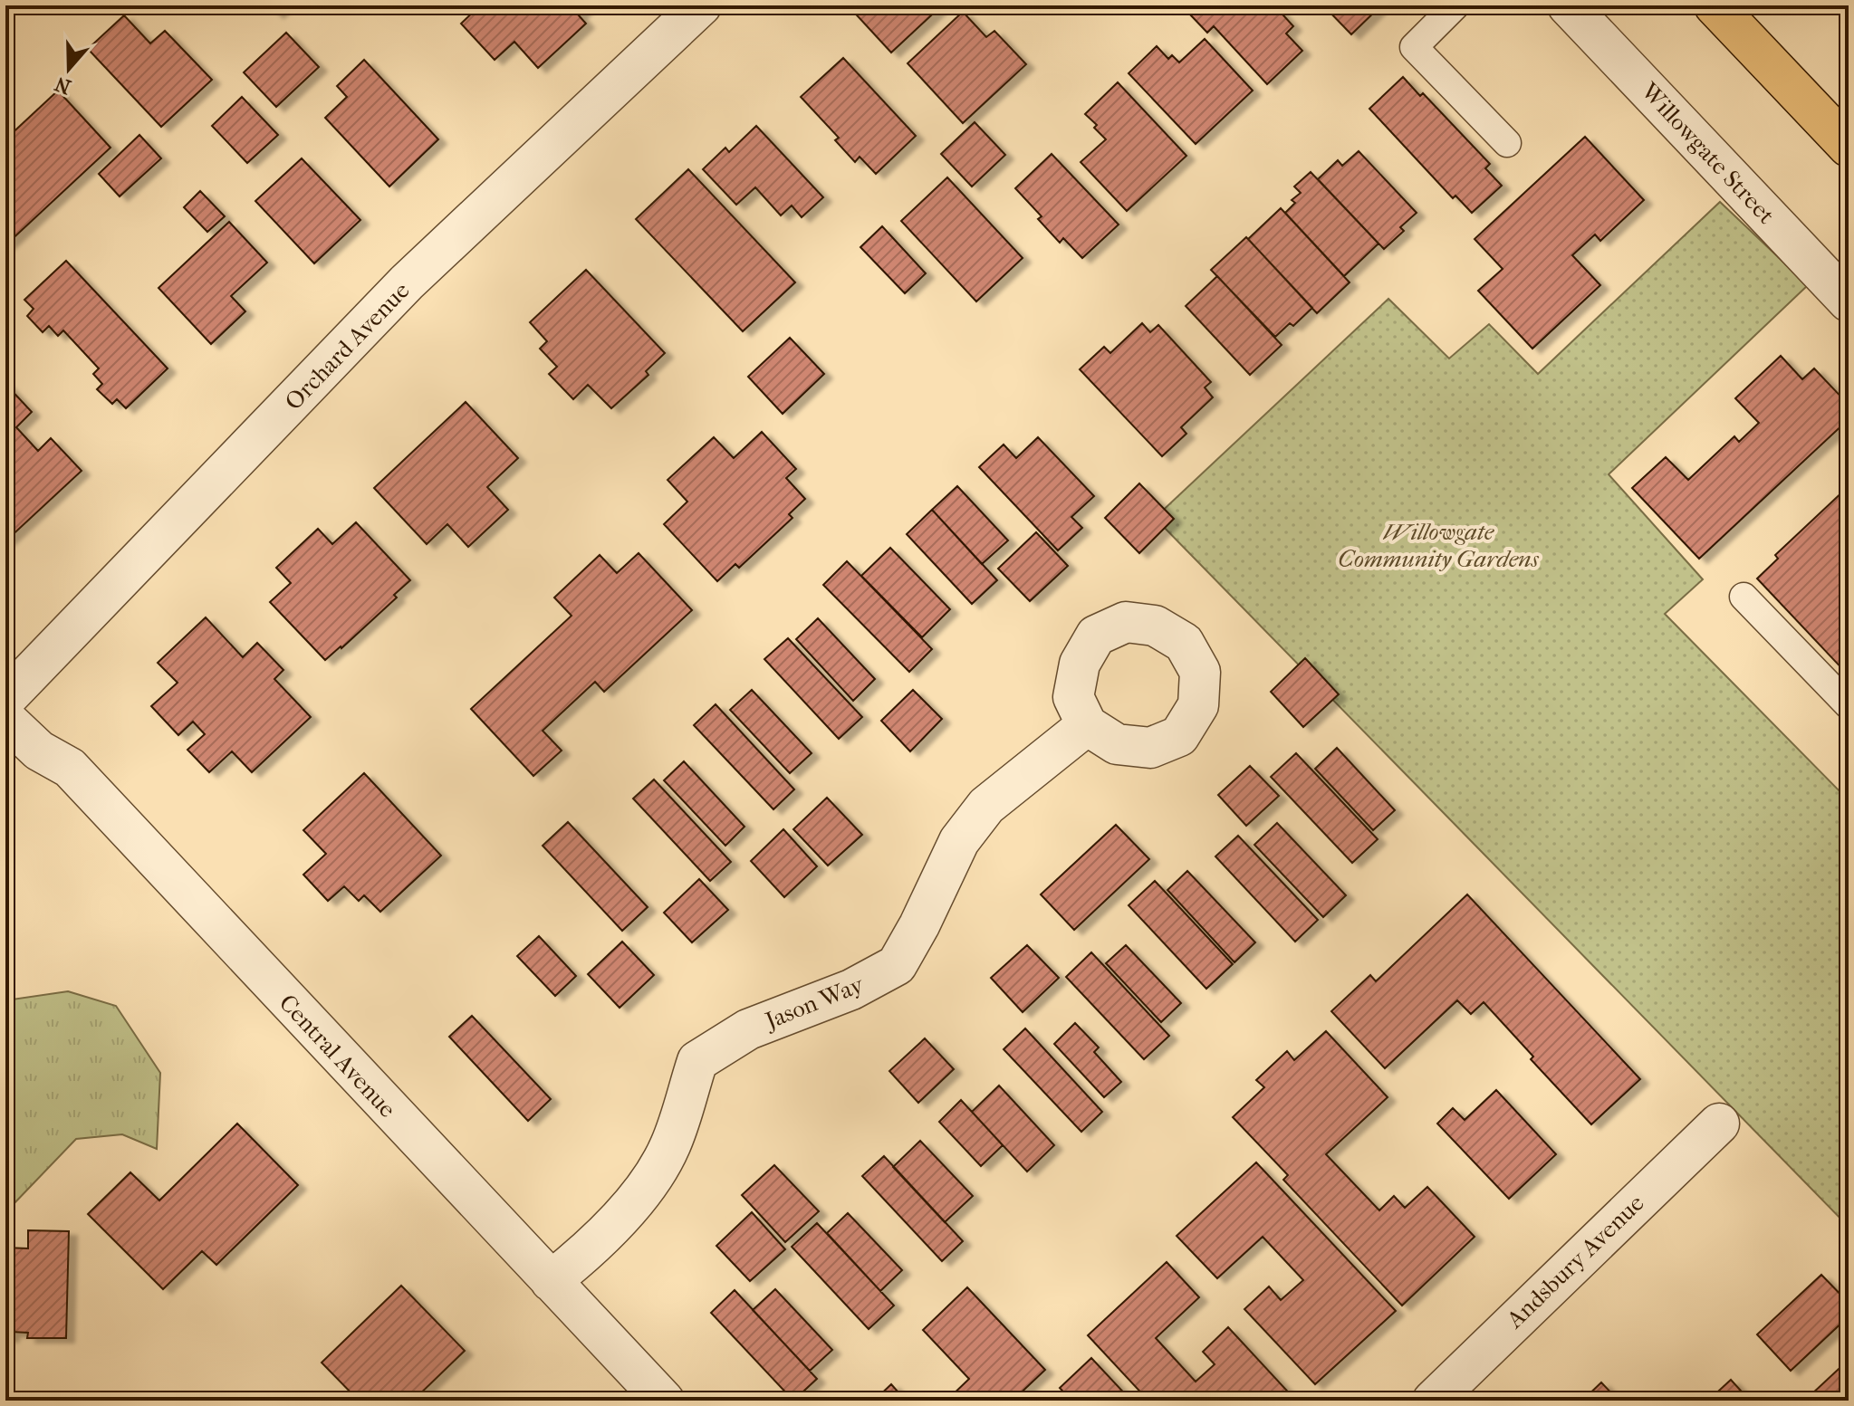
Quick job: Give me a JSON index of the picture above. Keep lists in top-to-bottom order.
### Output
{
  "streets": {
    "street": [
      "Willowgate Street",
      "Orchard Avenue",
      "Jason Way",
      "Central Avenue",
      "Andsbury Avenue"
    ]
  },
  "crossings": [
    ["Jason Way", "Central Avenue"]
  ],
  "parks": ["Willowgate Community Gardens"],
  "north": "bottom"
}
